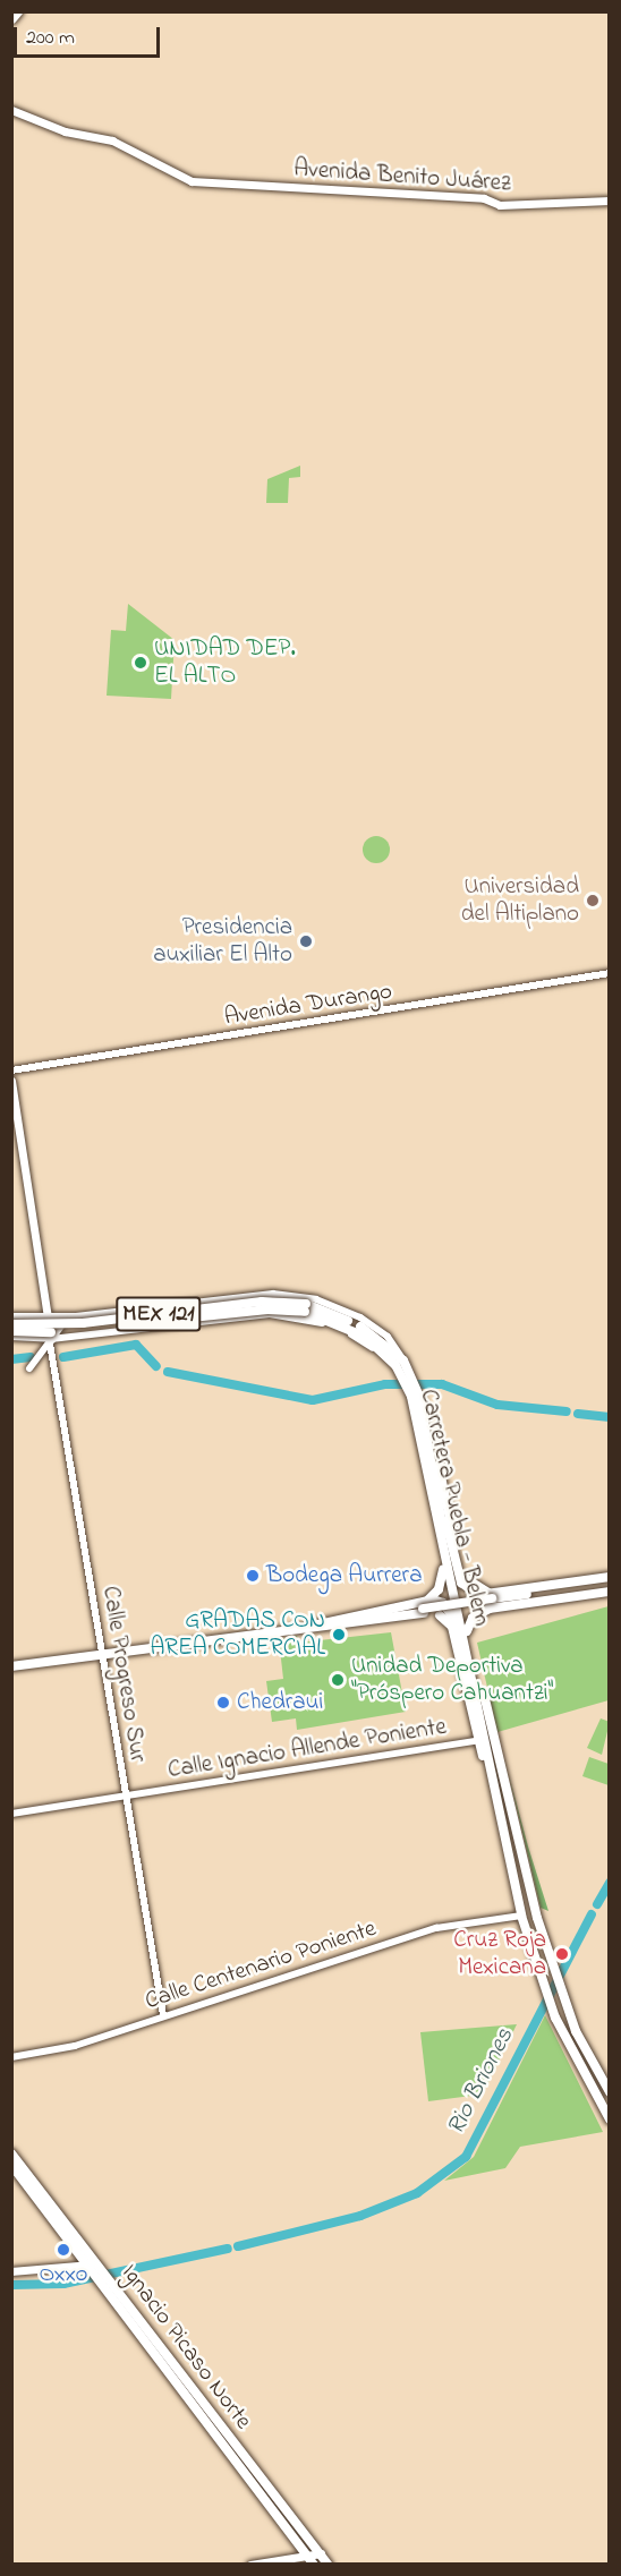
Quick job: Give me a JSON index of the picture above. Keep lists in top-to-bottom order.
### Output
{
  "streets": {
    "main road": [
      "Avenida Benito Juárez",
      "MEX 121",
      "Carretera Puebla - Belem",
      "Ignacio Picaso Norte"
    ],
    "street": [
      "Avenida Durango",
      "Calle Progreso Sur",
      "Calle Ignacio Allende Poniente",
      "Calle Centenario Poniente"
    ]
  },
  "crossings": [
    ["Calle Progreso Sur", "Calle Ignacio Allende Poniente"],
    ["Calle Progreso Sur", "Calle Centenario Poniente"]
  ],
  "water": ["Rio Briones"],
  "places": [
    "UNIDAD DEP. EL ALTO",
    "Universidad del Altiplano",
    "Presidencia auxiliar El Alto",
    "Bodega Aurrera",
    "GRADAS CON AREA COMERCIAL",
    "Unidad Deportiva \"Próspero Cahuantzi\"",
    "Chedraui",
    "Cruz Roja Mexicana",
    "Oxxo"
  ],
  "scale_bar": "200 m"
}
